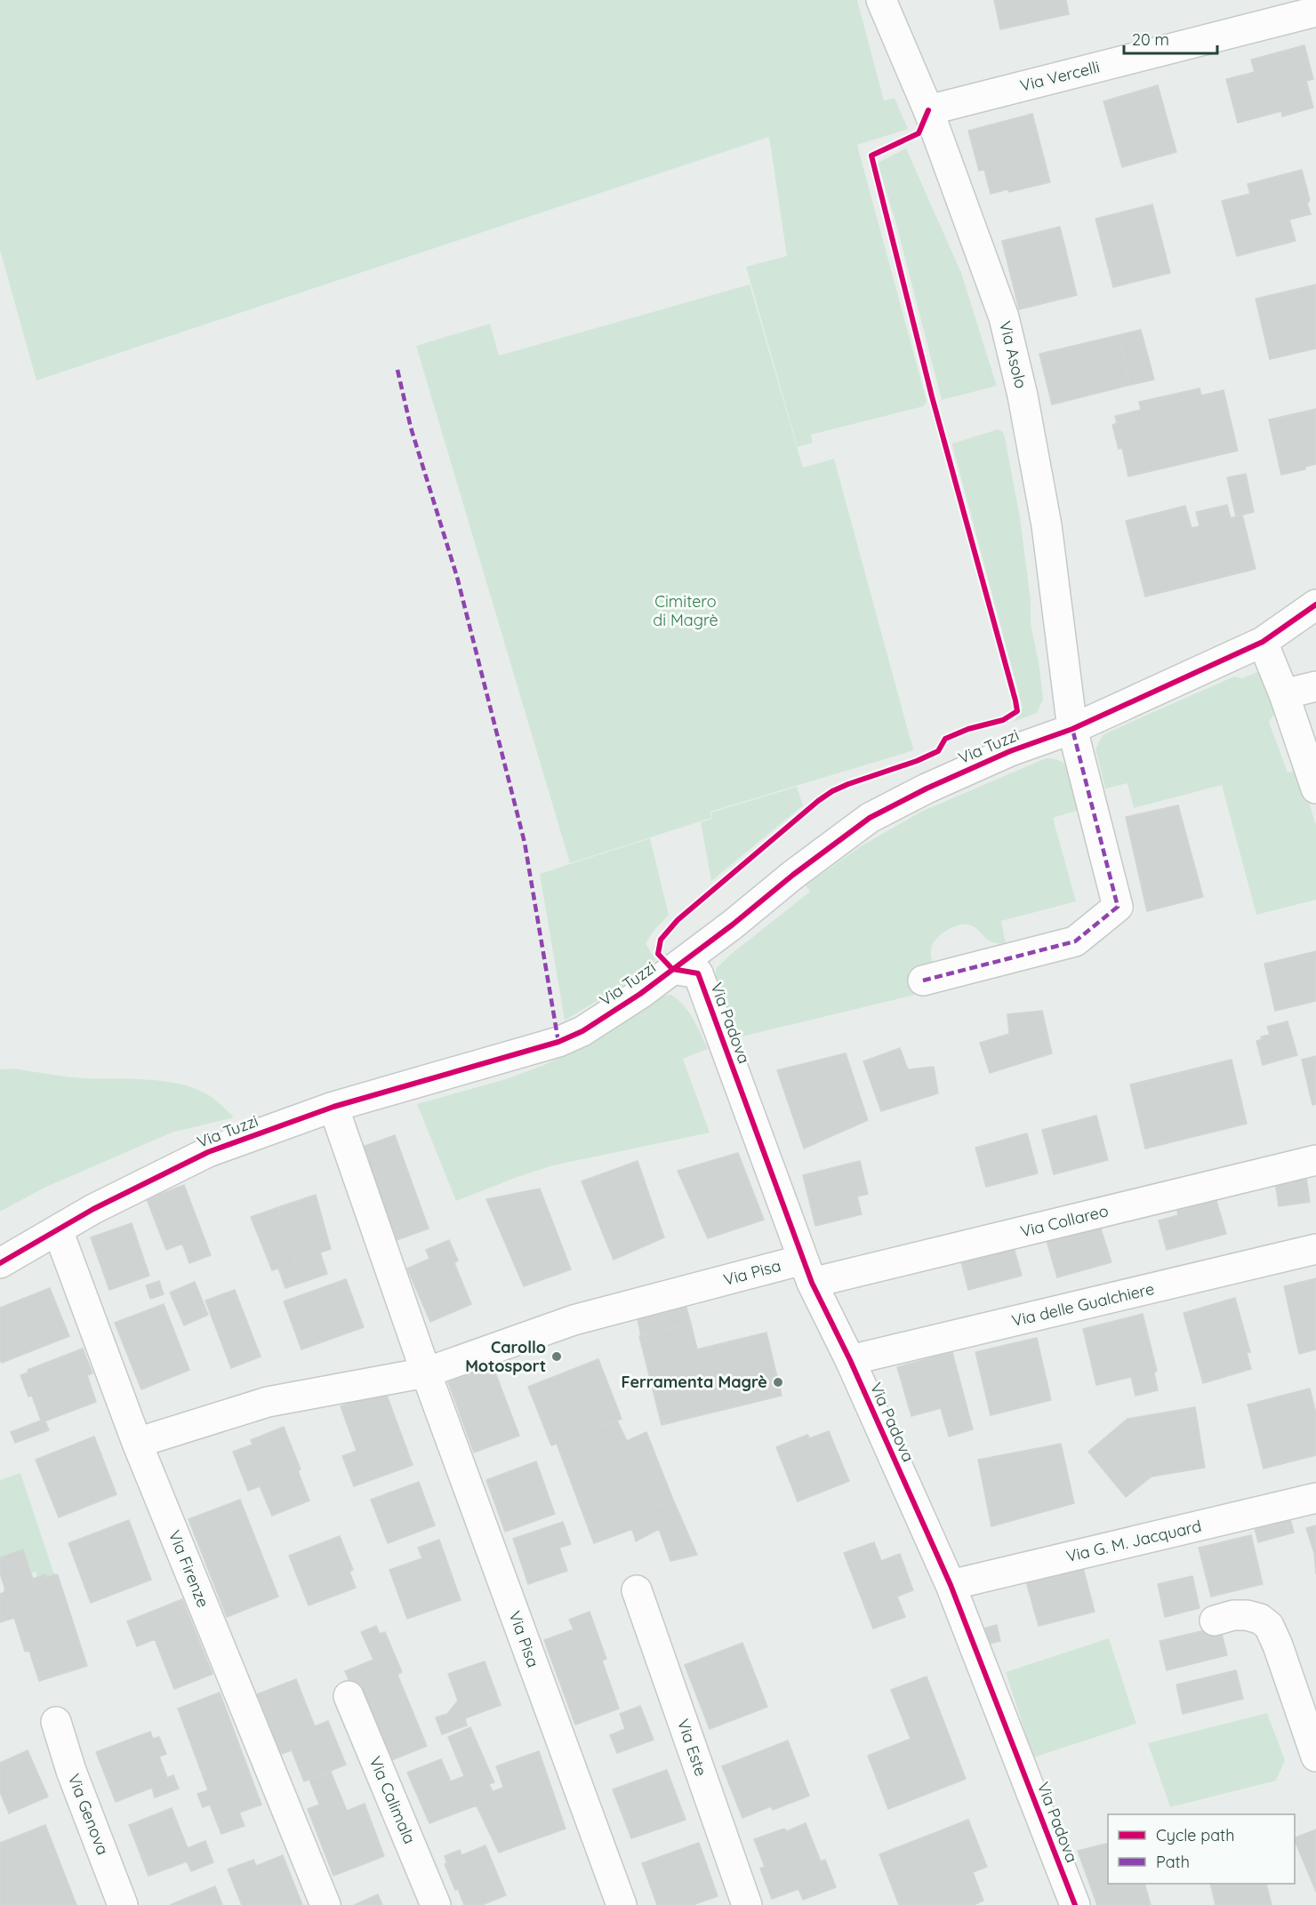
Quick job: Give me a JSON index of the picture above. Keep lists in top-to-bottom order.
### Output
{
  "streets": {
    "street": [
      "Via Vercelli",
      "Via Asolo",
      "Via Tuzzi",
      "Via Padova",
      "Via Collareo",
      "Via Pisa",
      "Via delle Gualchiere",
      "Via G. M. Jacquard",
      "Via Firenze",
      "Via Este",
      "Via Calimala",
      "Via Genova"
    ]
  },
  "crossings": [
    ["Via Vercelli", "Via Asolo"],
    ["Via Asolo", "Via Tuzzi"],
    ["Via Tuzzi", "Via Padova"],
    ["Via Tuzzi", "Via Pisa"],
    ["Via Tuzzi", "Via Firenze"],
    ["Via Padova", "Via Collareo"],
    ["Via Padova", "Via Pisa"],
    ["Via Padova", "Via delle Gualchiere"],
    ["Via Padova", "Via G. M. Jacquard"],
    ["Via Collareo", "Via Pisa"],
    ["Via Pisa", "Via Firenze"]
  ],
  "parks": ["Cimitero di Magrè"],
  "places": ["Carollo Motosport", "Ferramenta Magrè"],
  "legend": ["Cycle path", "Path"],
  "scale_bar": "20 m"
}
